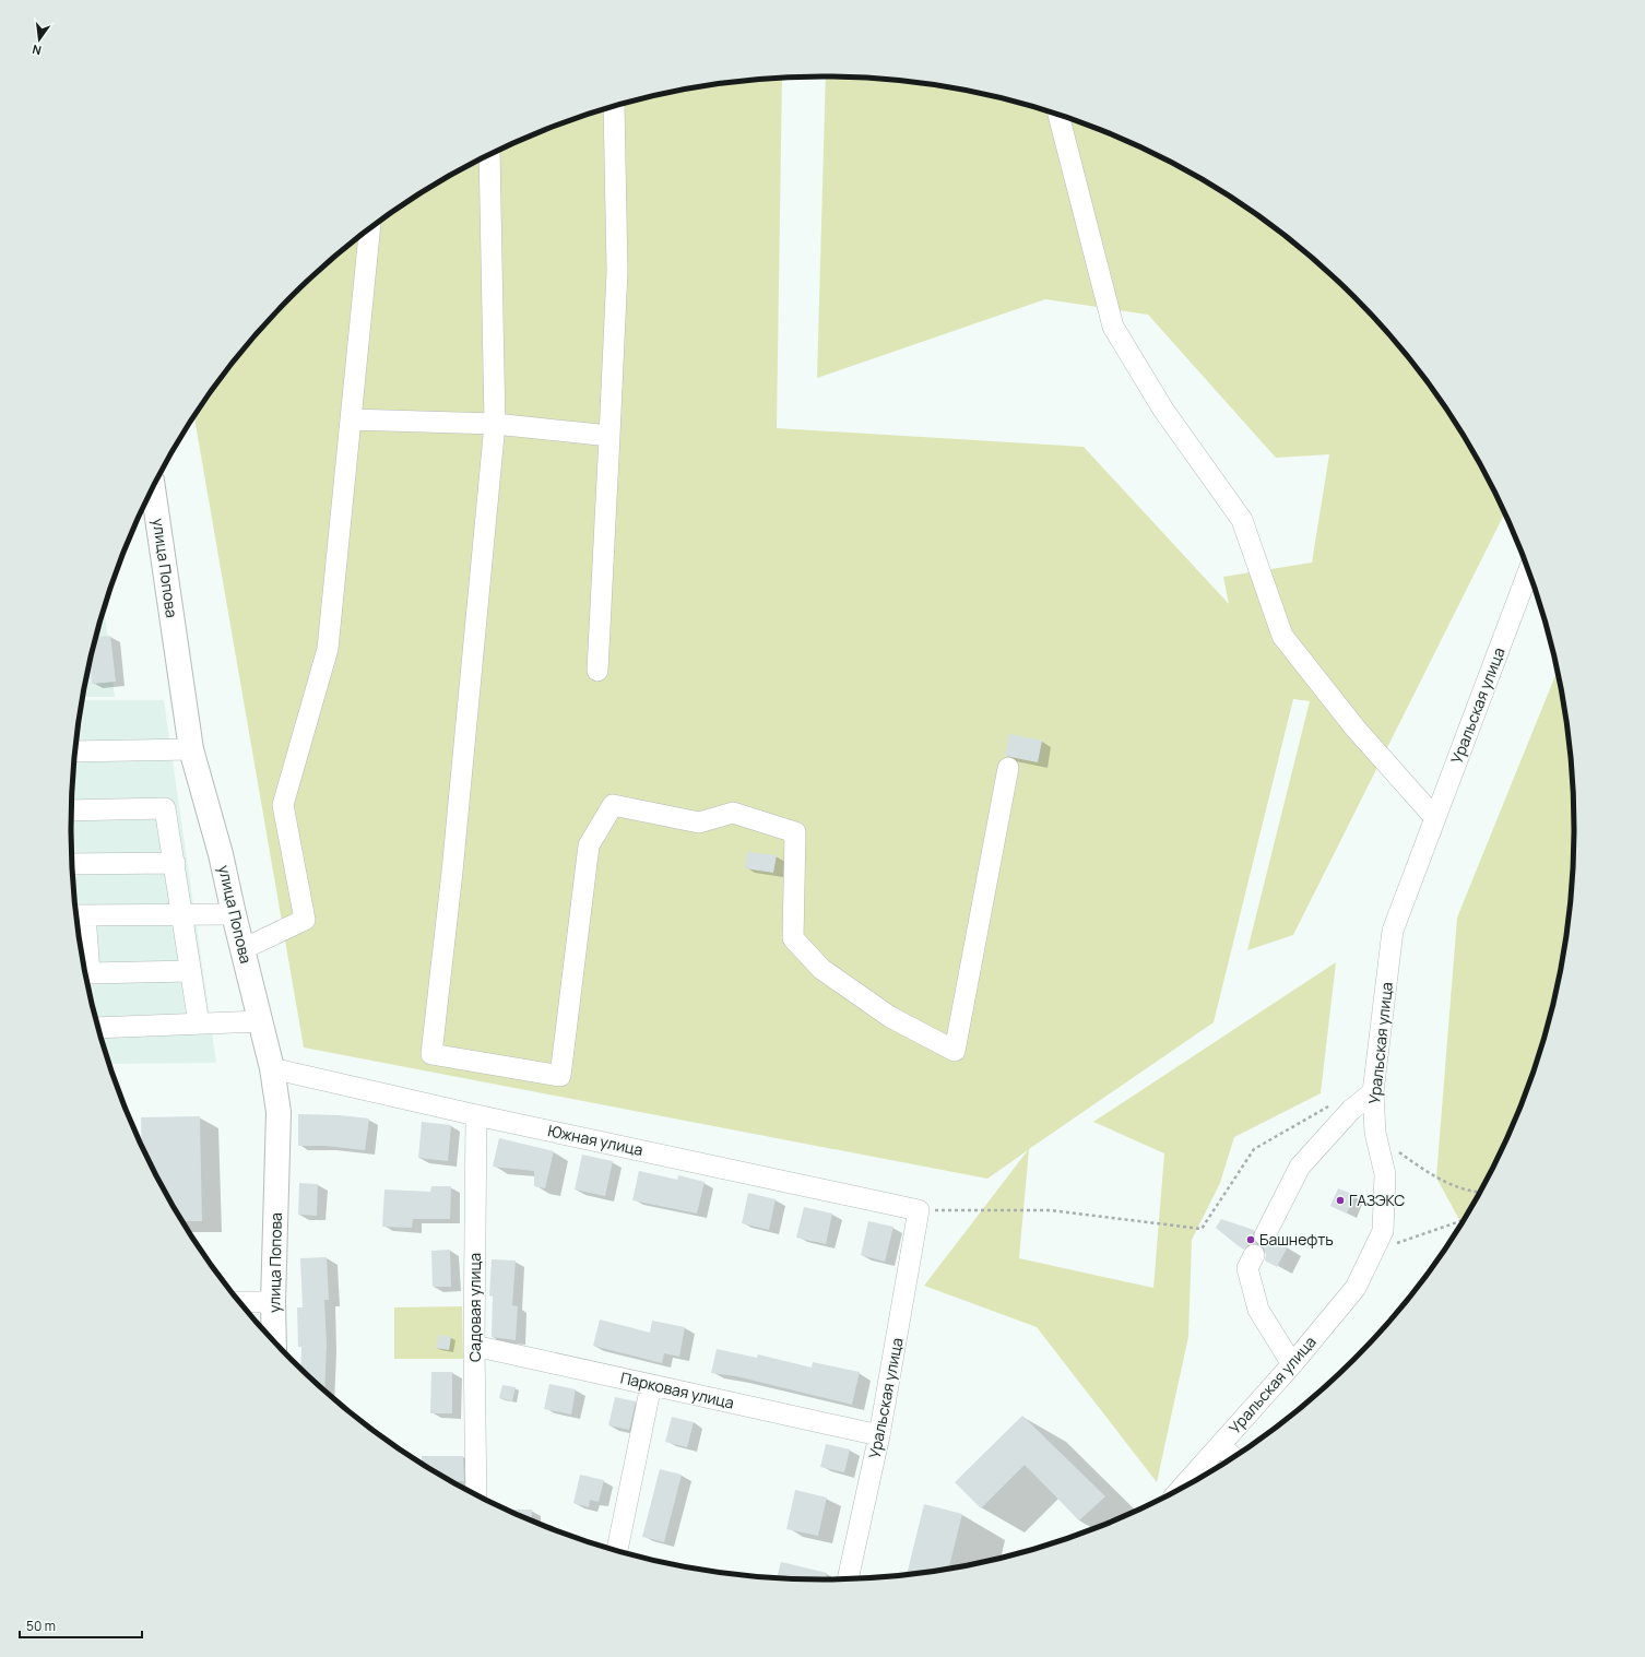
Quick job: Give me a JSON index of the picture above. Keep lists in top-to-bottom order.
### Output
{
  "streets": {
    "main road": ["улица Попова"],
    "street": [
      "Уральская улица",
      "Южная улица",
      "Садовая улица",
      "Парковая улица"
    ]
  },
  "crossings": [
    ["улица Попова", "Южная улица"],
    ["Уральская улица", "Южная улица"],
    ["Уральская улица", "Парковая улица"],
    ["Южная улица", "Садовая улица"],
    ["Садовая улица", "Парковая улица"]
  ],
  "places": ["ГАЗЭКС", "Башнефть"],
  "scale_bar": "50 m",
  "north": "bottom"
}
